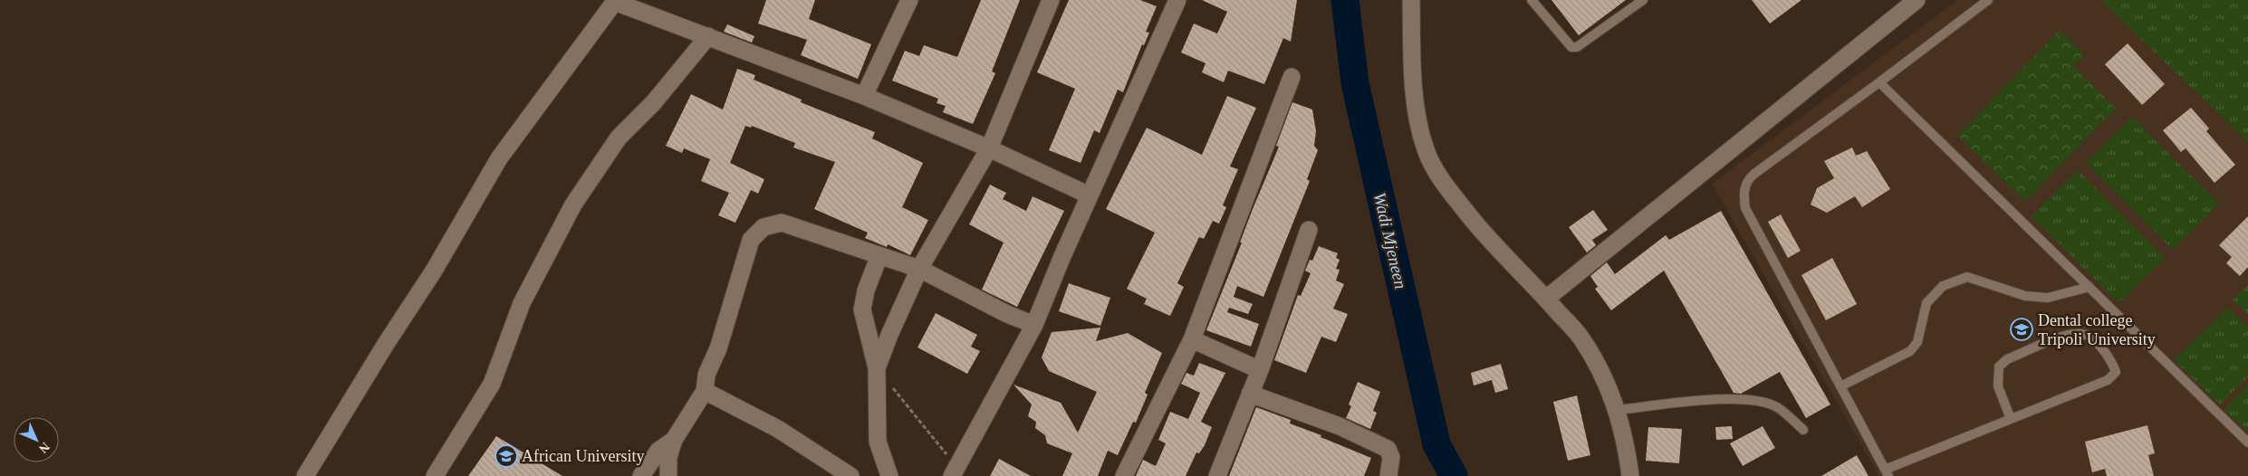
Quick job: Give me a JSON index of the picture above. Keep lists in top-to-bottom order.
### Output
{
  "water": ["Wadi Mjeneen"],
  "places": {
    "school or university": ["Dental college Tripoli University", "African University"]
  },
  "north": "bottom right"
}
